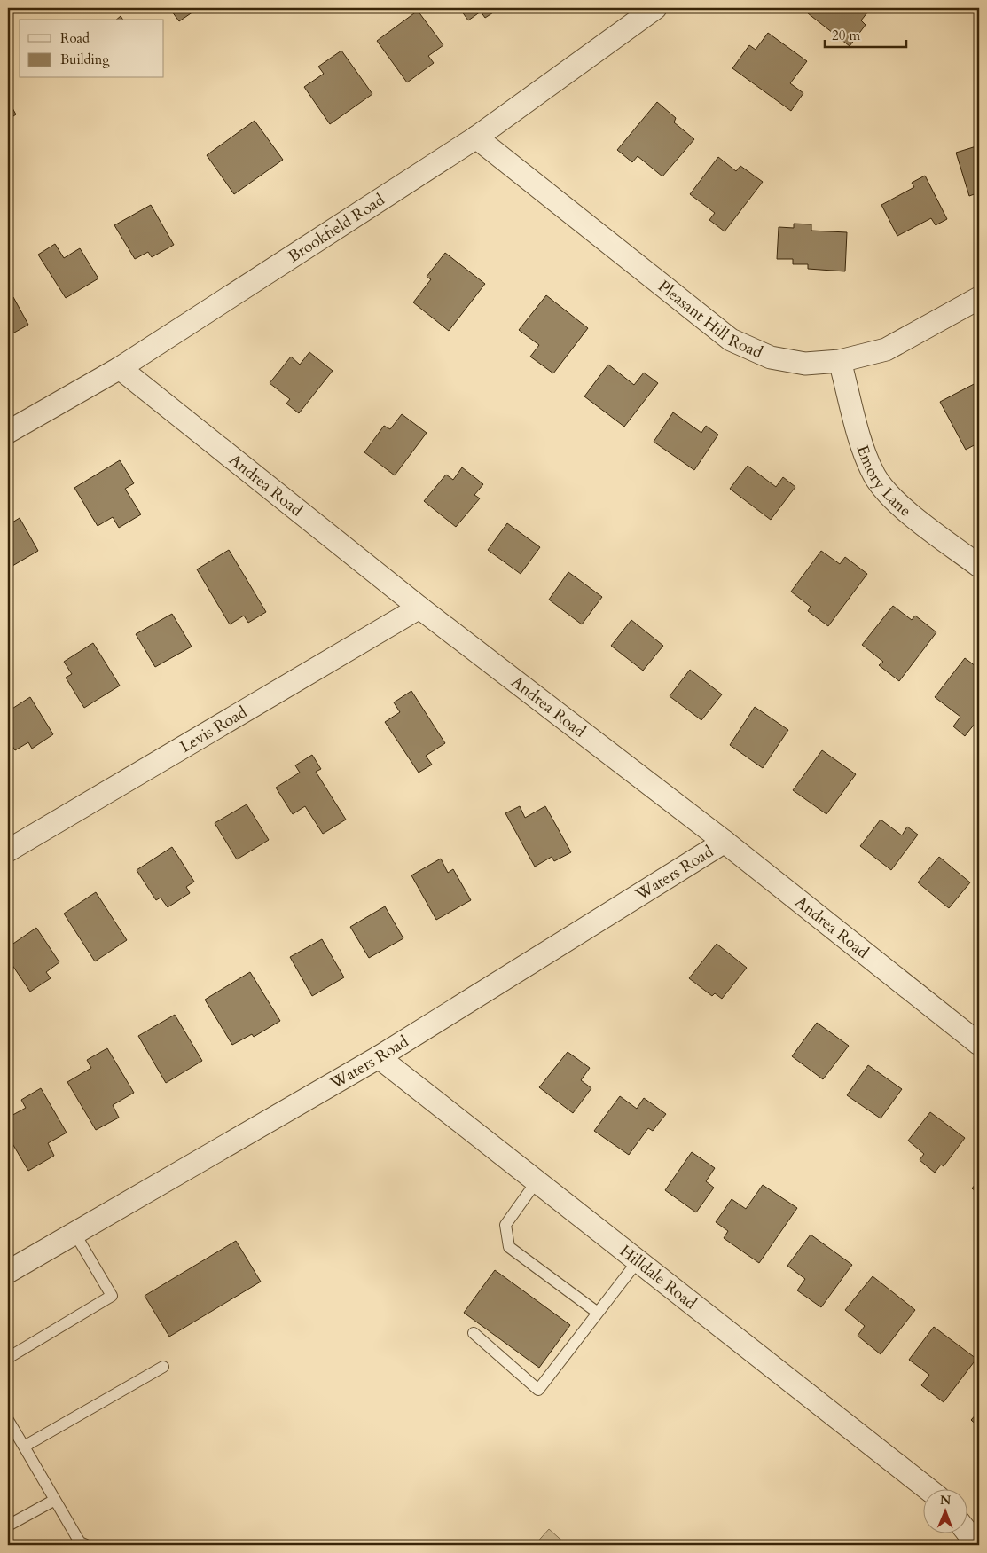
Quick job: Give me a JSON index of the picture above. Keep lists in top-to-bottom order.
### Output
{
  "streets": {
    "street": [
      "Brookfield Road",
      "Pleasant Hill Road",
      "Emory Lane",
      "Andrea Road",
      "Levis Road",
      "Waters Road",
      "Hilldale Road"
    ]
  },
  "crossings": [
    ["Brookfield Road", "Pleasant Hill Road"],
    ["Brookfield Road", "Andrea Road"],
    ["Pleasant Hill Road", "Emory Lane"],
    ["Andrea Road", "Levis Road"],
    ["Andrea Road", "Waters Road"],
    ["Waters Road", "Hilldale Road"]
  ],
  "legend": ["Road", "Building"],
  "scale_bar": "20 m",
  "north": "top"
}
